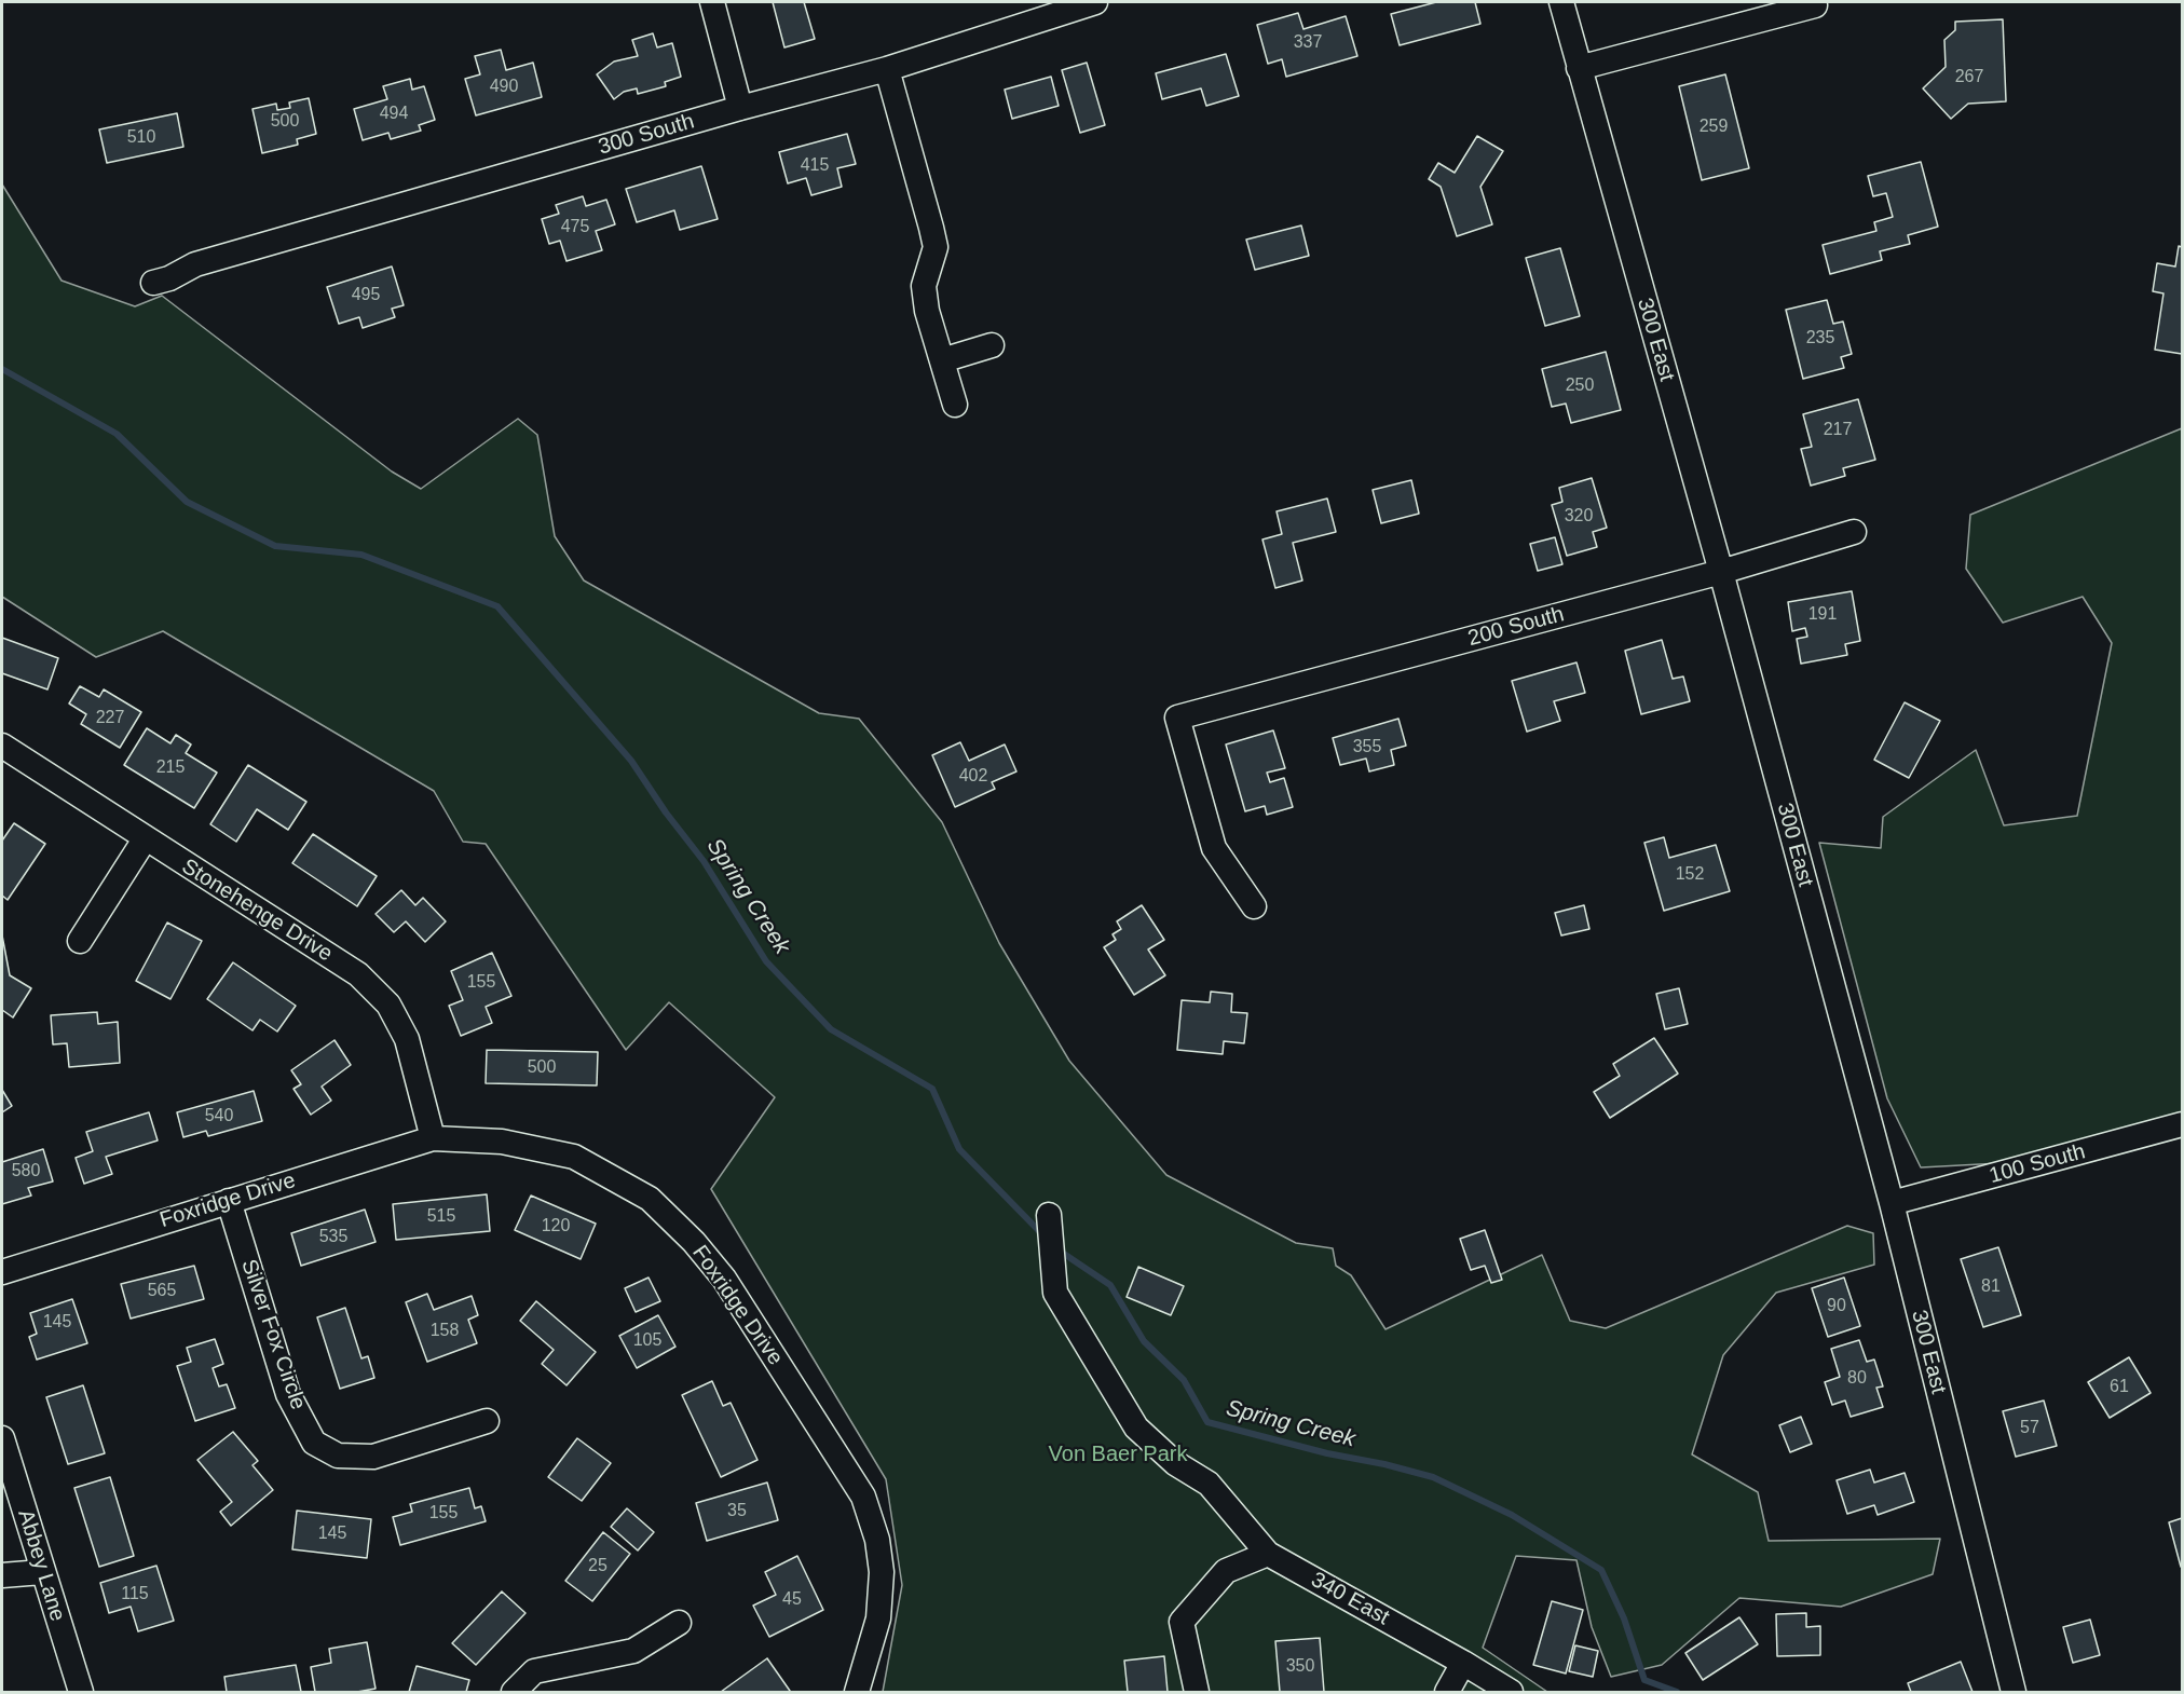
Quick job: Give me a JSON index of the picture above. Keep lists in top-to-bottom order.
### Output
{
  "streets": {
    "street": [
      "300 South",
      "300 East",
      "200 South",
      "Stonehenge Drive",
      "100 South",
      "Foxridge Drive",
      "Silver Fox Circle",
      "Abbey Lane",
      "340 East"
    ]
  },
  "crossings": [
    ["300 East", "200 South"],
    ["300 East", "100 South"],
    ["Stonehenge Drive", "Foxridge Drive"],
    ["Foxridge Drive", "Silver Fox Circle"]
  ],
  "water": ["Spring Creek"],
  "parks": ["Von Baer Park"],
  "house_numbers": [
    "337",
    "267",
    "490",
    "494",
    "500",
    "259",
    "510",
    "415",
    "475",
    "495",
    "235",
    "250",
    "217",
    "320",
    "191",
    "227",
    "355",
    "215",
    "402",
    "152",
    "155",
    "500",
    "540",
    "580",
    "515",
    "120",
    "535",
    "81",
    "565",
    "90",
    "145",
    "158",
    "105",
    "80",
    "61",
    "57",
    "35",
    "155",
    "145",
    "25",
    "115",
    "45",
    "350"
  ]
}
